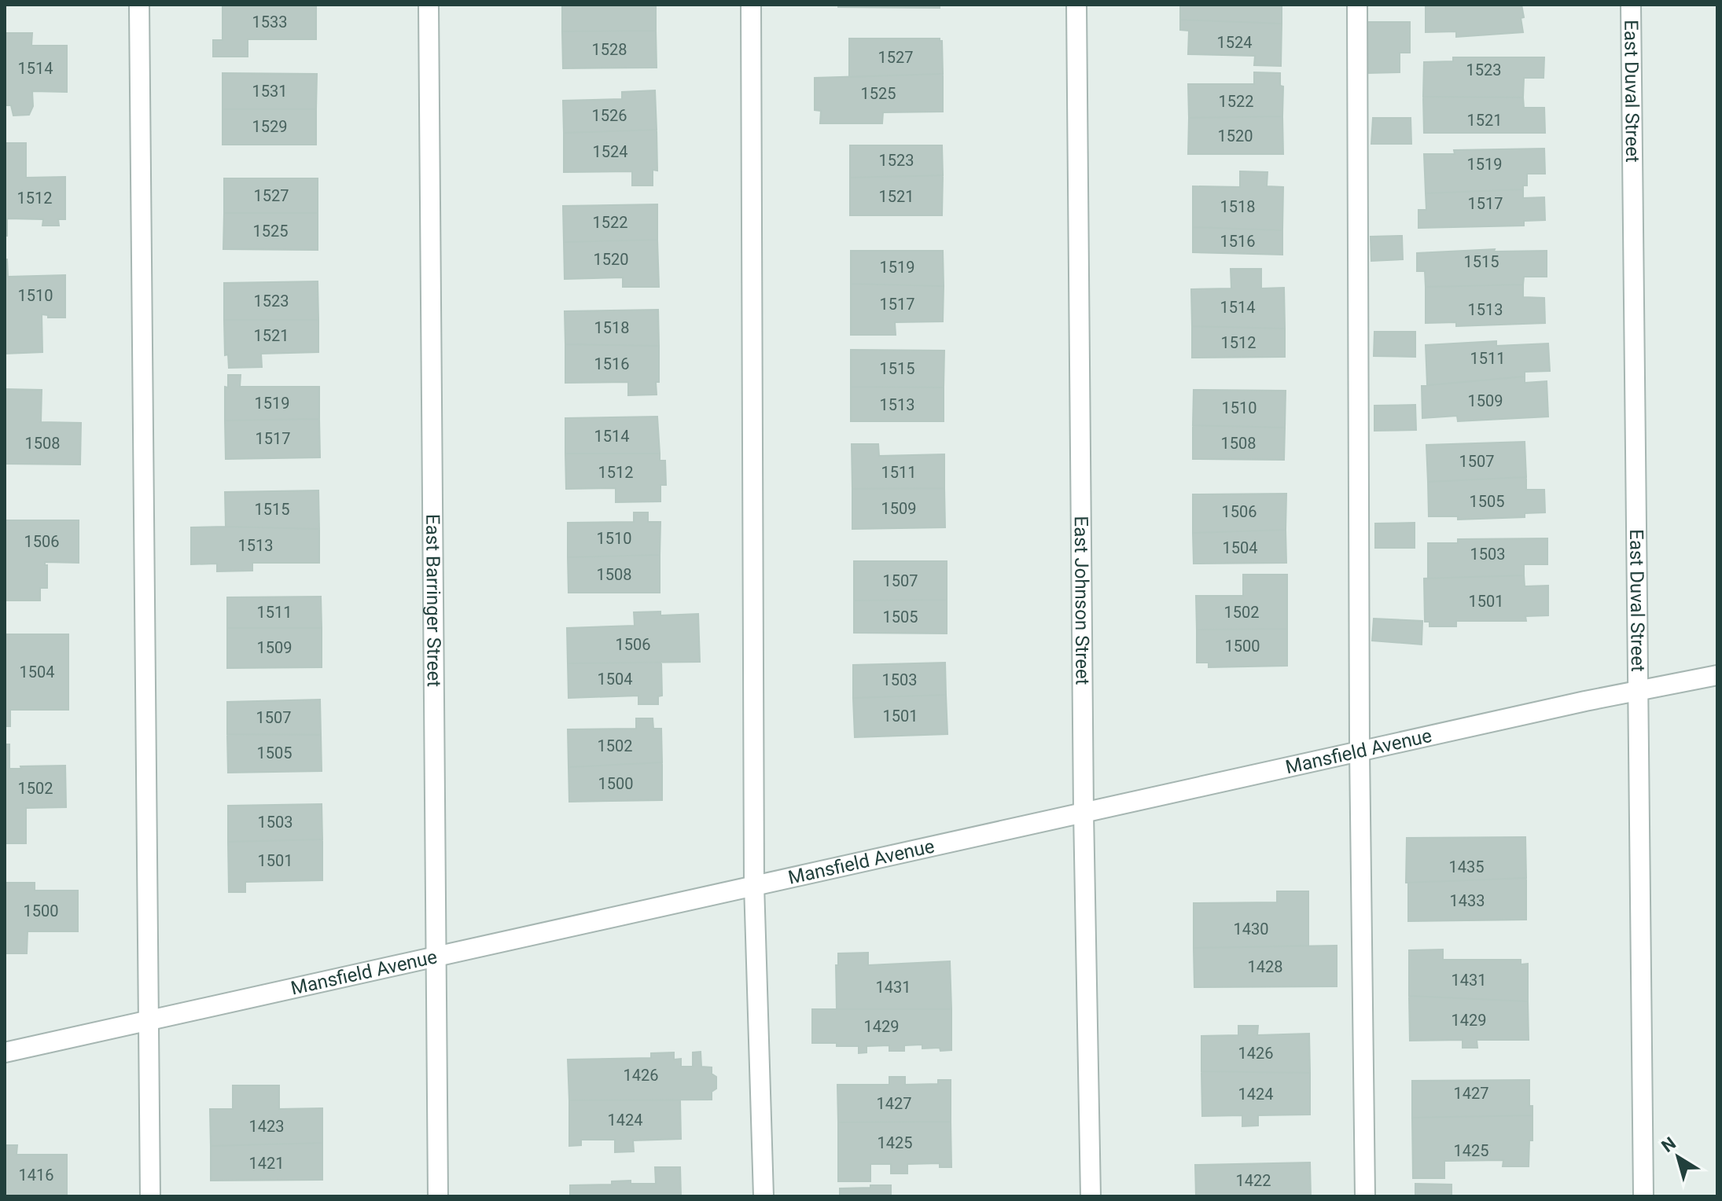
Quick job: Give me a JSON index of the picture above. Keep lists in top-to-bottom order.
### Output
{
  "streets": {
    "street": [
      "East Duval Street",
      "East Barringer Street",
      "East Johnson Street",
      "Mansfield Avenue"
    ]
  },
  "crossings": [
    ["East Duval Street", "Mansfield Avenue"],
    ["East Barringer Street", "Mansfield Avenue"],
    ["East Johnson Street", "Mansfield Avenue"]
  ],
  "house_numbers": [
    "1533",
    "1524",
    "1528",
    "1527",
    "1514",
    "1523",
    "1531",
    "1525",
    "1522",
    "1526",
    "1521",
    "1529",
    "1520",
    "1524",
    "1523",
    "1519",
    "1527",
    "1521",
    "1512",
    "1517",
    "1518",
    "1522",
    "1525",
    "1516",
    "1520",
    "1515",
    "1519",
    "1510",
    "1523",
    "1517",
    "1514",
    "1513",
    "1518",
    "1521",
    "1512",
    "1511",
    "1516",
    "1515",
    "1509",
    "1519",
    "1513",
    "1510",
    "1514",
    "1517",
    "1508",
    "1508",
    "1507",
    "1512",
    "1511",
    "1505",
    "1509",
    "1515",
    "1506",
    "1510",
    "1506",
    "1513",
    "1504",
    "1503",
    "1508",
    "1507",
    "1501",
    "1511",
    "1502",
    "1505",
    "1506",
    "1500",
    "1509",
    "1504",
    "1504",
    "1503",
    "1501",
    "1507",
    "1502",
    "1505",
    "1500",
    "1502",
    "1503",
    "1501",
    "1435",
    "1433",
    "1500",
    "1430",
    "1428",
    "1431",
    "1431",
    "1429",
    "1429",
    "1426",
    "1426",
    "1427",
    "1424",
    "1427",
    "1424",
    "1423",
    "1425",
    "1425",
    "1421",
    "1416",
    "1422"
  ],
  "north": "top left"
}
